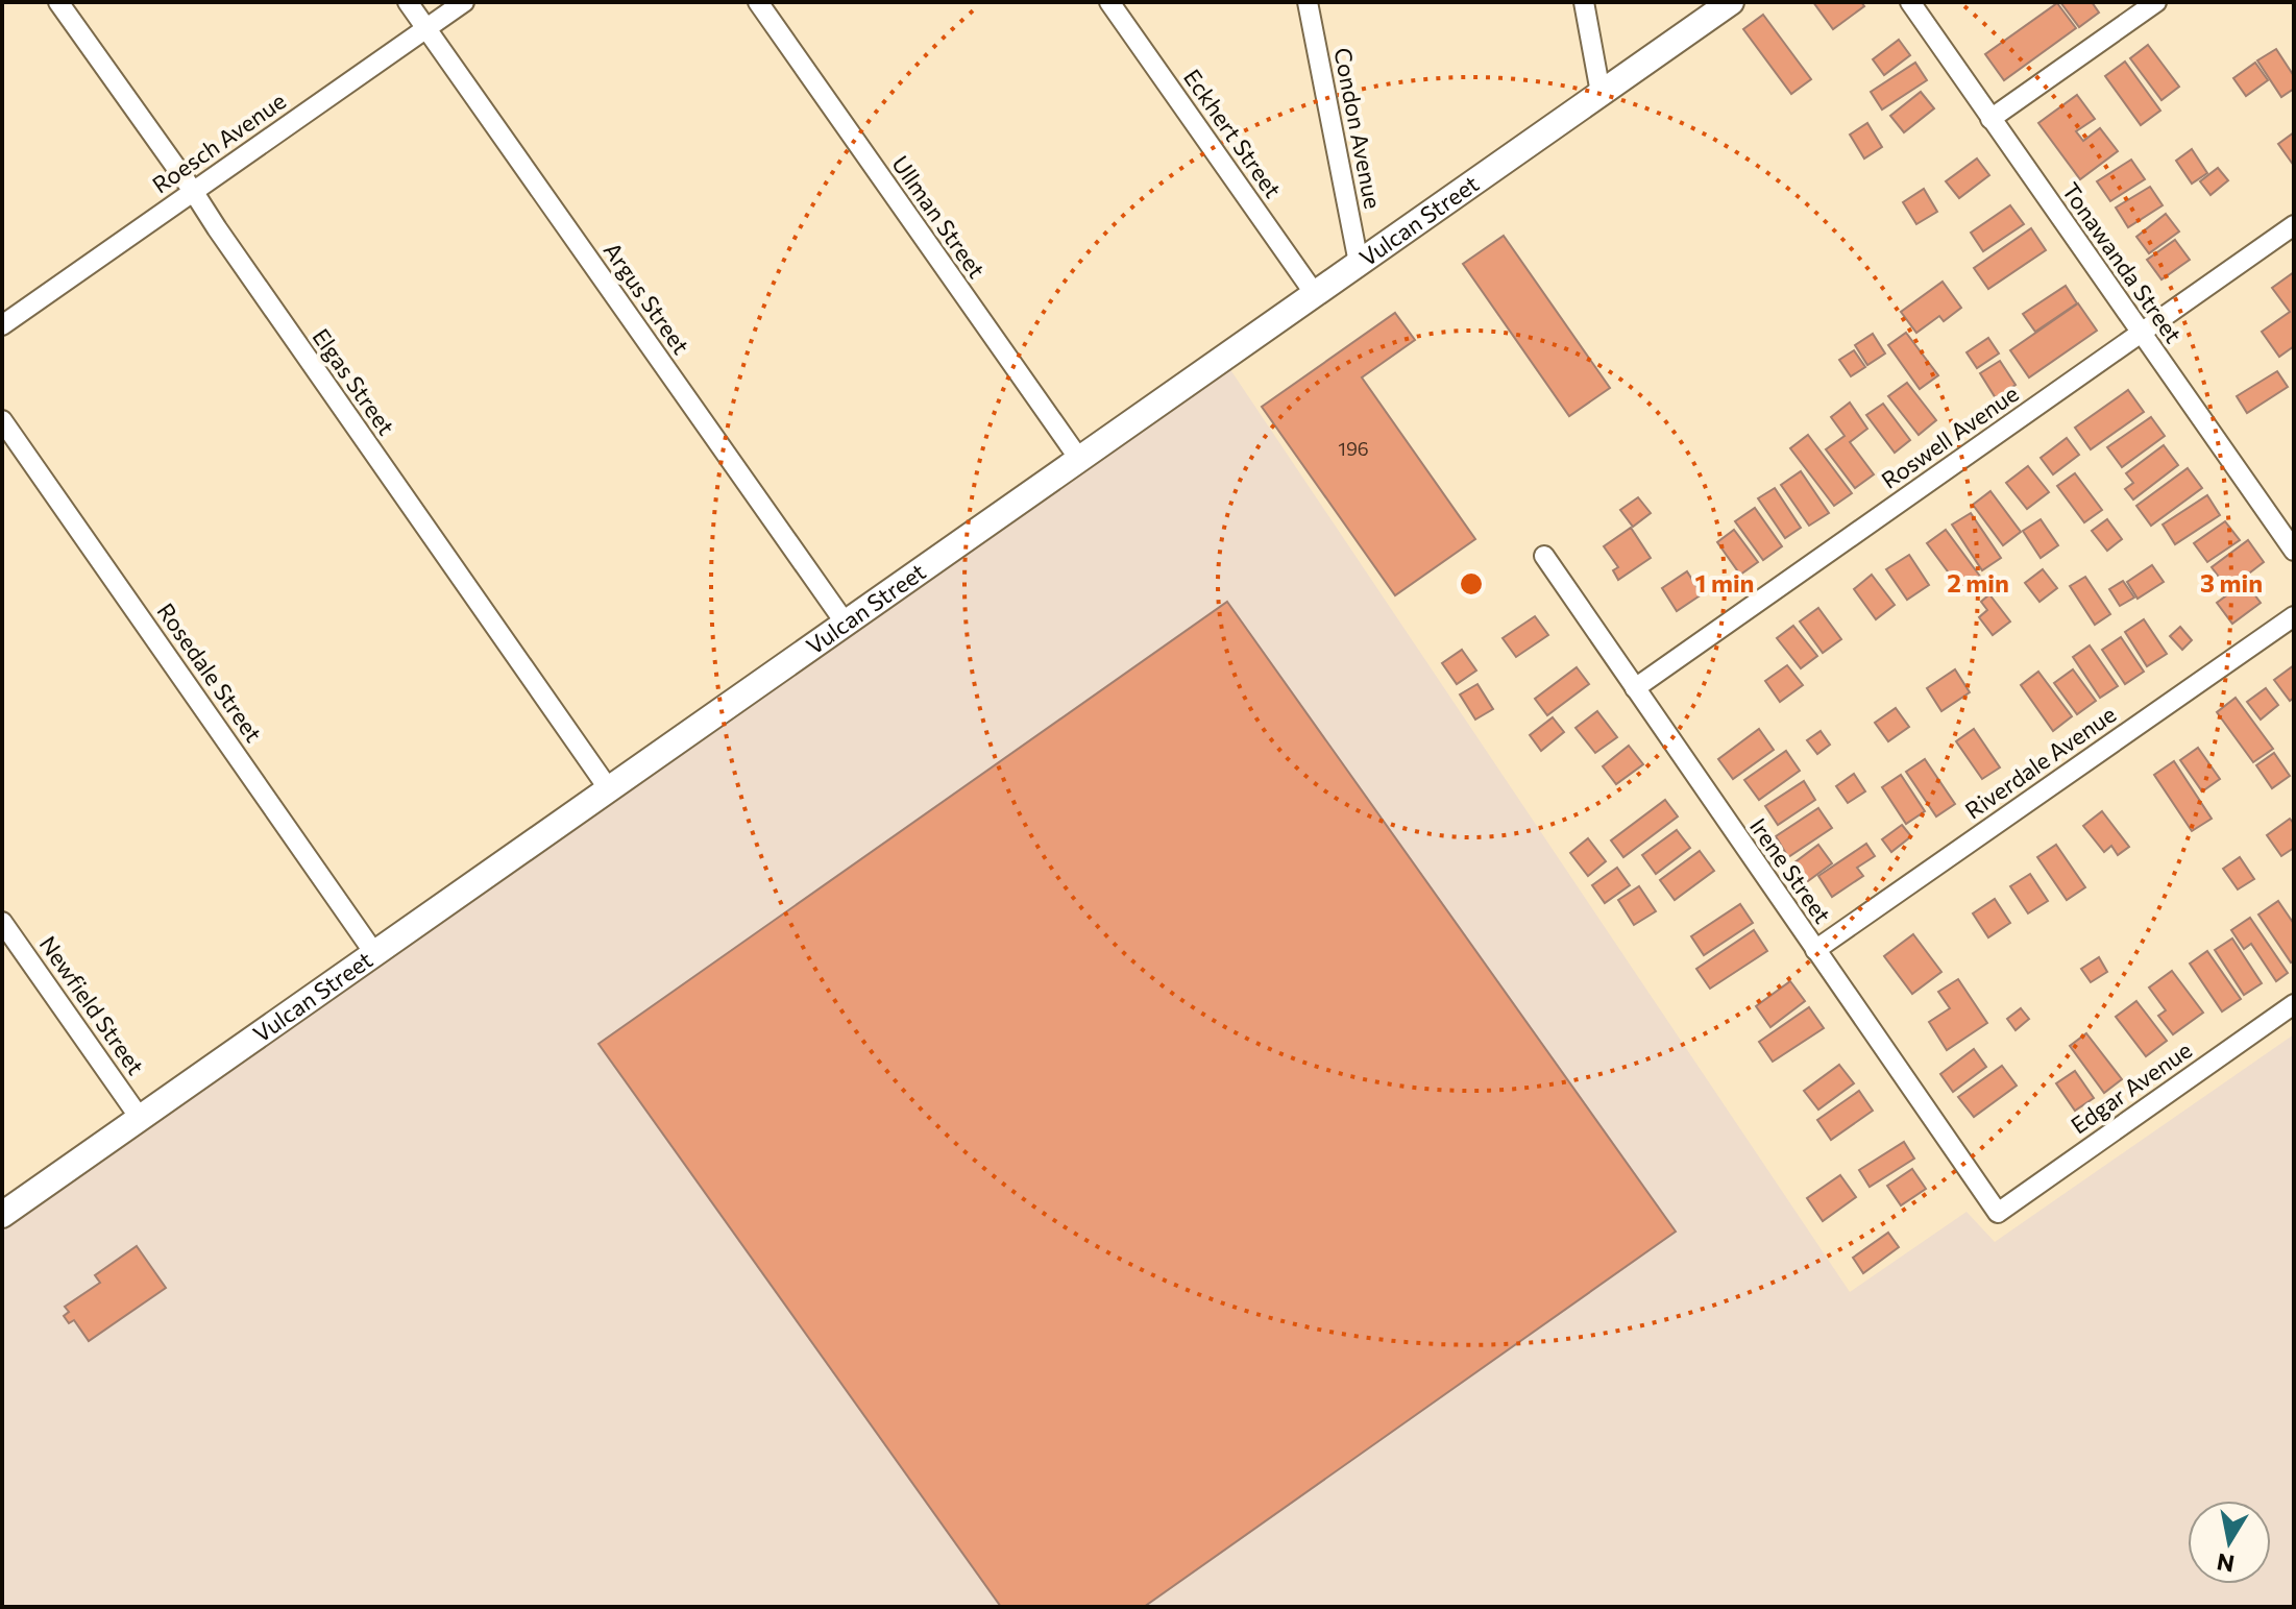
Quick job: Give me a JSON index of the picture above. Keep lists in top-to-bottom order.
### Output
{
  "streets": {
    "street": [
      "Condon Avenue",
      "Eckhert Street",
      "Roesch Avenue",
      "Ullman Street",
      "Vulcan Street",
      "Tonawanda Street",
      "Argus Street",
      "Elgas Street",
      "Roswell Avenue",
      "Rosedale Street",
      "Riverdale Avenue",
      "Irene Street",
      "Newfield Street",
      "Edgar Avenue"
    ]
  },
  "crossings": [
    ["Condon Avenue", "Vulcan Street"],
    ["Eckhert Street", "Vulcan Street"],
    ["Roesch Avenue", "Argus Street"],
    ["Roesch Avenue", "Elgas Street"],
    ["Ullman Street", "Vulcan Street"],
    ["Vulcan Street", "Argus Street"],
    ["Vulcan Street", "Elgas Street"],
    ["Vulcan Street", "Rosedale Street"],
    ["Vulcan Street", "Newfield Street"],
    ["Tonawanda Street", "Roswell Avenue"],
    ["Roswell Avenue", "Irene Street"],
    ["Riverdale Avenue", "Irene Street"],
    ["Irene Street", "Edgar Avenue"]
  ],
  "house_numbers": ["196"],
  "north": "bottom",
  "rings": ["1 min", "2 min", "3 min"]
}
